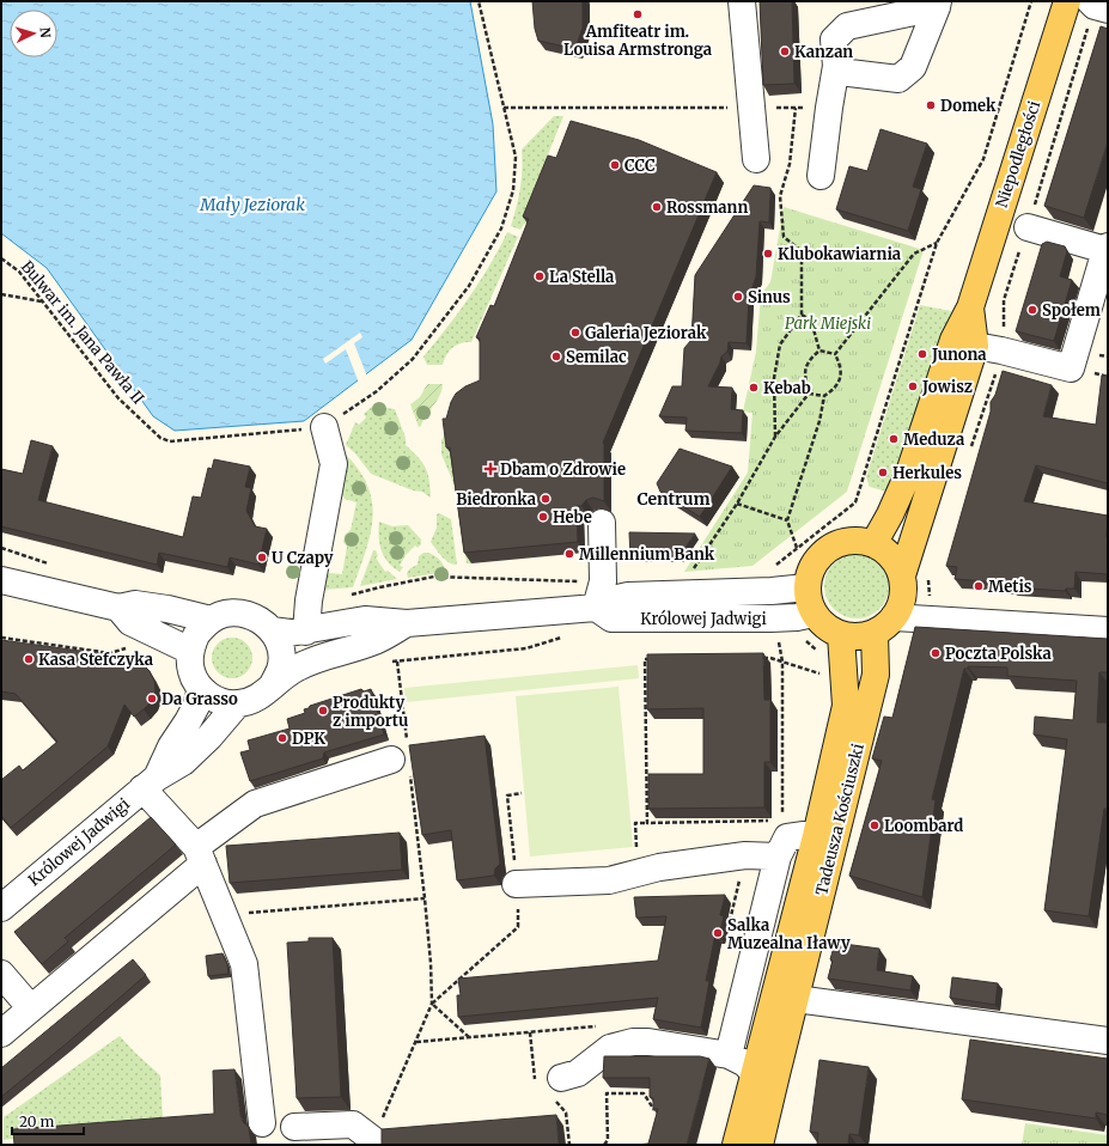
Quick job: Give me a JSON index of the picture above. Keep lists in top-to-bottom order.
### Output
{
  "streets": {
    "main road": ["Niepodległości", "Tadeusza Kościuszki"],
    "street": ["Królowej Jadwigi"],
    "path": ["Bulwar im. Jana Pawła II"]
  },
  "crossings": [
    ["Niepodległości", "Królowej Jadwigi"],
    ["Niepodległości", "Tadeusza Kościuszki"],
    ["Królowej Jadwigi", "Tadeusza Kościuszki"]
  ],
  "districts": ["Centrum"],
  "water": ["Mały Jeziorak"],
  "parks": ["Park Miejski"],
  "places": {
    "other": [
      "Amfiteatr im. Louisa Armstronga",
      "Kanzan",
      "Domek",
      "CCC",
      "Rossmann",
      "Klubokawiarnia",
      "La Stella",
      "Sinus",
      "Społem",
      "Galeria Jeziorak",
      "Junona",
      "Semilac",
      "Jowisz",
      "Kebab",
      "Meduza",
      "Herkules",
      "Biedronka",
      "Hebe",
      "Millennium Bank",
      "U Czapy",
      "Metis",
      "Poczta Polska",
      "Kasa Stefczyka",
      "Da Grasso",
      "Produkty z importu",
      "DPK",
      "Loombard",
      "Salka Muzealna Iławy"
    ],
    "health": ["Dbam o Zdrowie"]
  },
  "scale_bar": "20 m",
  "north": "right"
}
